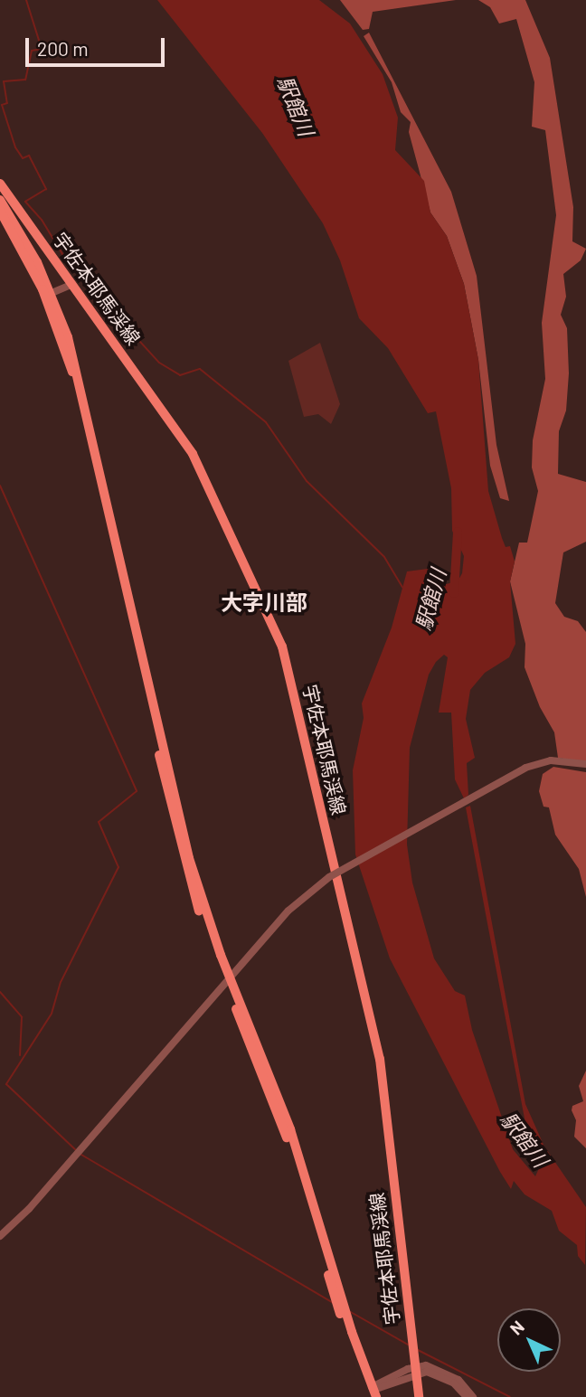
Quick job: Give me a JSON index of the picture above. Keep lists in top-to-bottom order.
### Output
{
  "streets": {
    "main road": ["宇佐本耶馬渓線"]
  },
  "districts": ["大字川部"],
  "water": ["駅館川"],
  "scale_bar": "200 m",
  "north": "top left"
}
